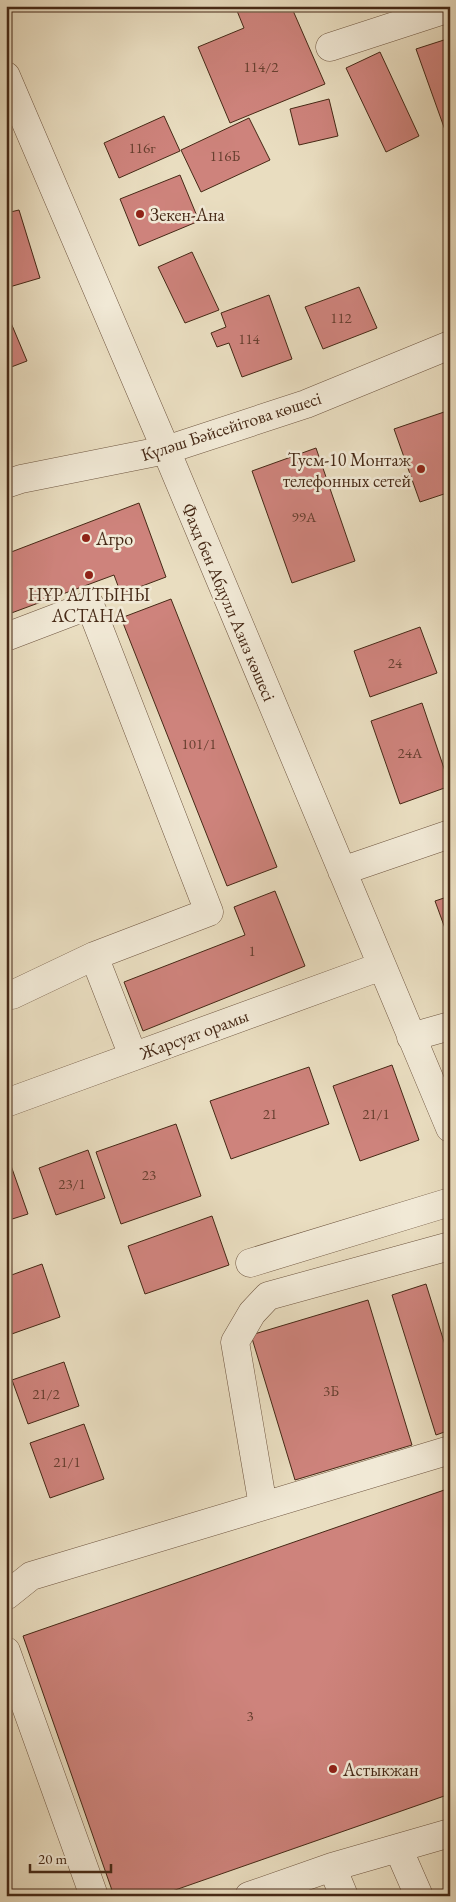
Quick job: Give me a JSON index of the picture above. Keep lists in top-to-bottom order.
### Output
{
  "streets": {
    "street": ["Күләш Бәйсейітова көшесі", "Фахд бен Абдулл Азиз көшесі", "Жарсуат орамы"]
  },
  "crossings": [
    ["Күләш Бәйсейітова көшесі", "Фахд бен Абдулл Азиз көшесі"],
    ["Фахд бен Абдулл Азиз көшесі", "Жарсуат орамы"]
  ],
  "places": [
    "Зекен-Ана",
    "Тусм-10 Монтаж телефонных сетей",
    "Агро",
    "НҰР АЛТЫНЫ АСТАНА",
    "Астыкжан"
  ],
  "house_numbers": [
    "114/2",
    "116г",
    "116Б",
    "112",
    "114",
    "99А",
    "24",
    "101/1",
    "24А",
    "1",
    "21",
    "21/1",
    "23",
    "23/1",
    "3Б",
    "21/2",
    "21/1",
    "3"
  ],
  "scale_bar": "20 m"
}
